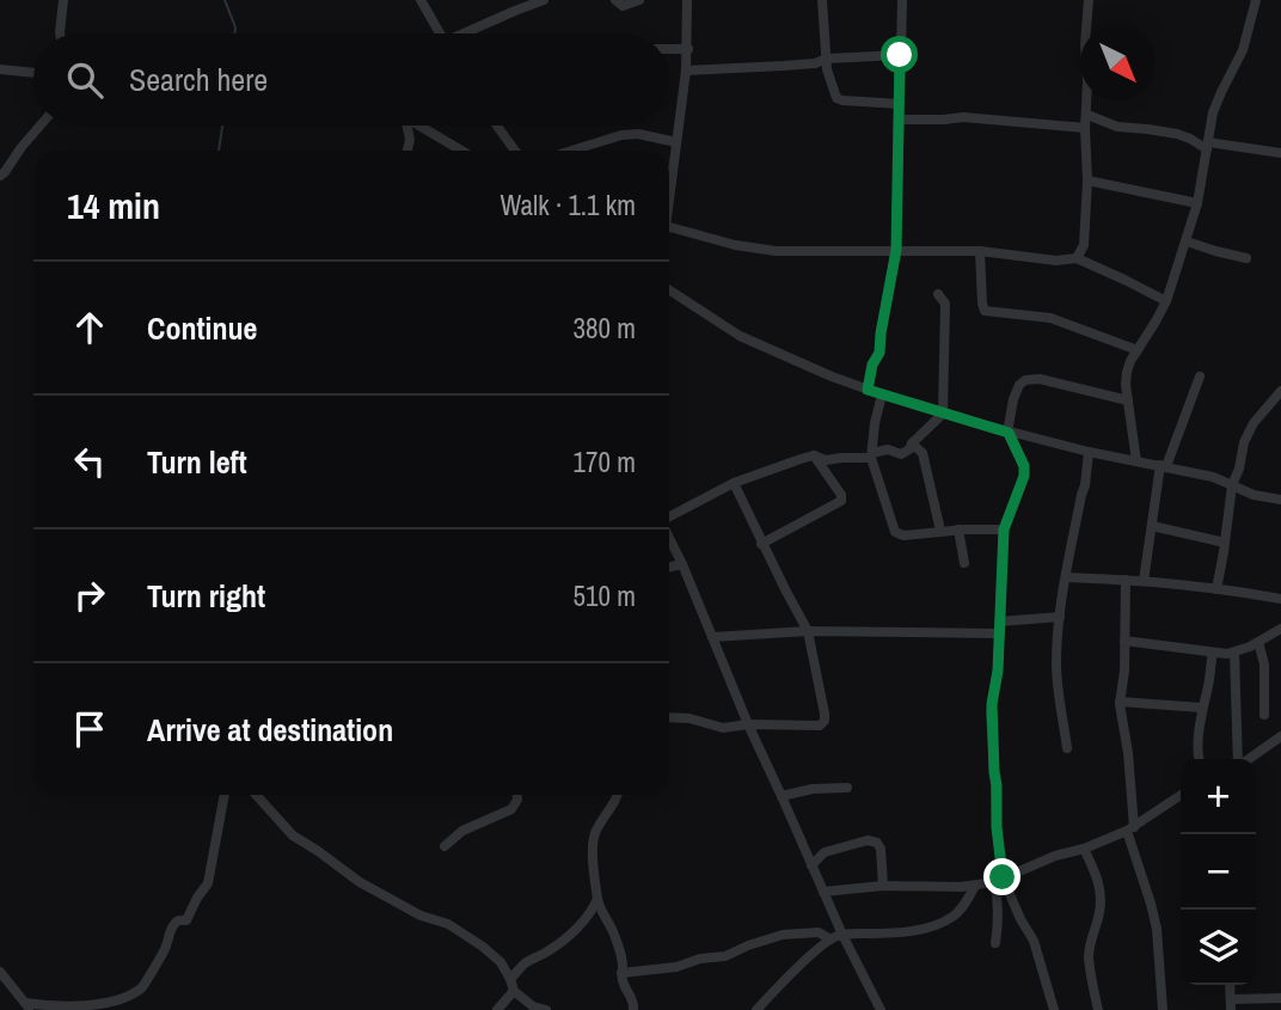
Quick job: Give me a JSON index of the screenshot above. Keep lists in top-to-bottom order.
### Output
{
  "north": "bottom right",
  "page": {
    "search": "Search here",
    "heading": ["14 min", "Walk · 1.1 km"],
    "list": [
      ["Continue", "380 m"],
      ["Turn left", "170 m"],
      ["Turn right", "510 m"],
      "Arrive at destination"
    ],
    "map_buttons": ["+", "−"]
  }
}
